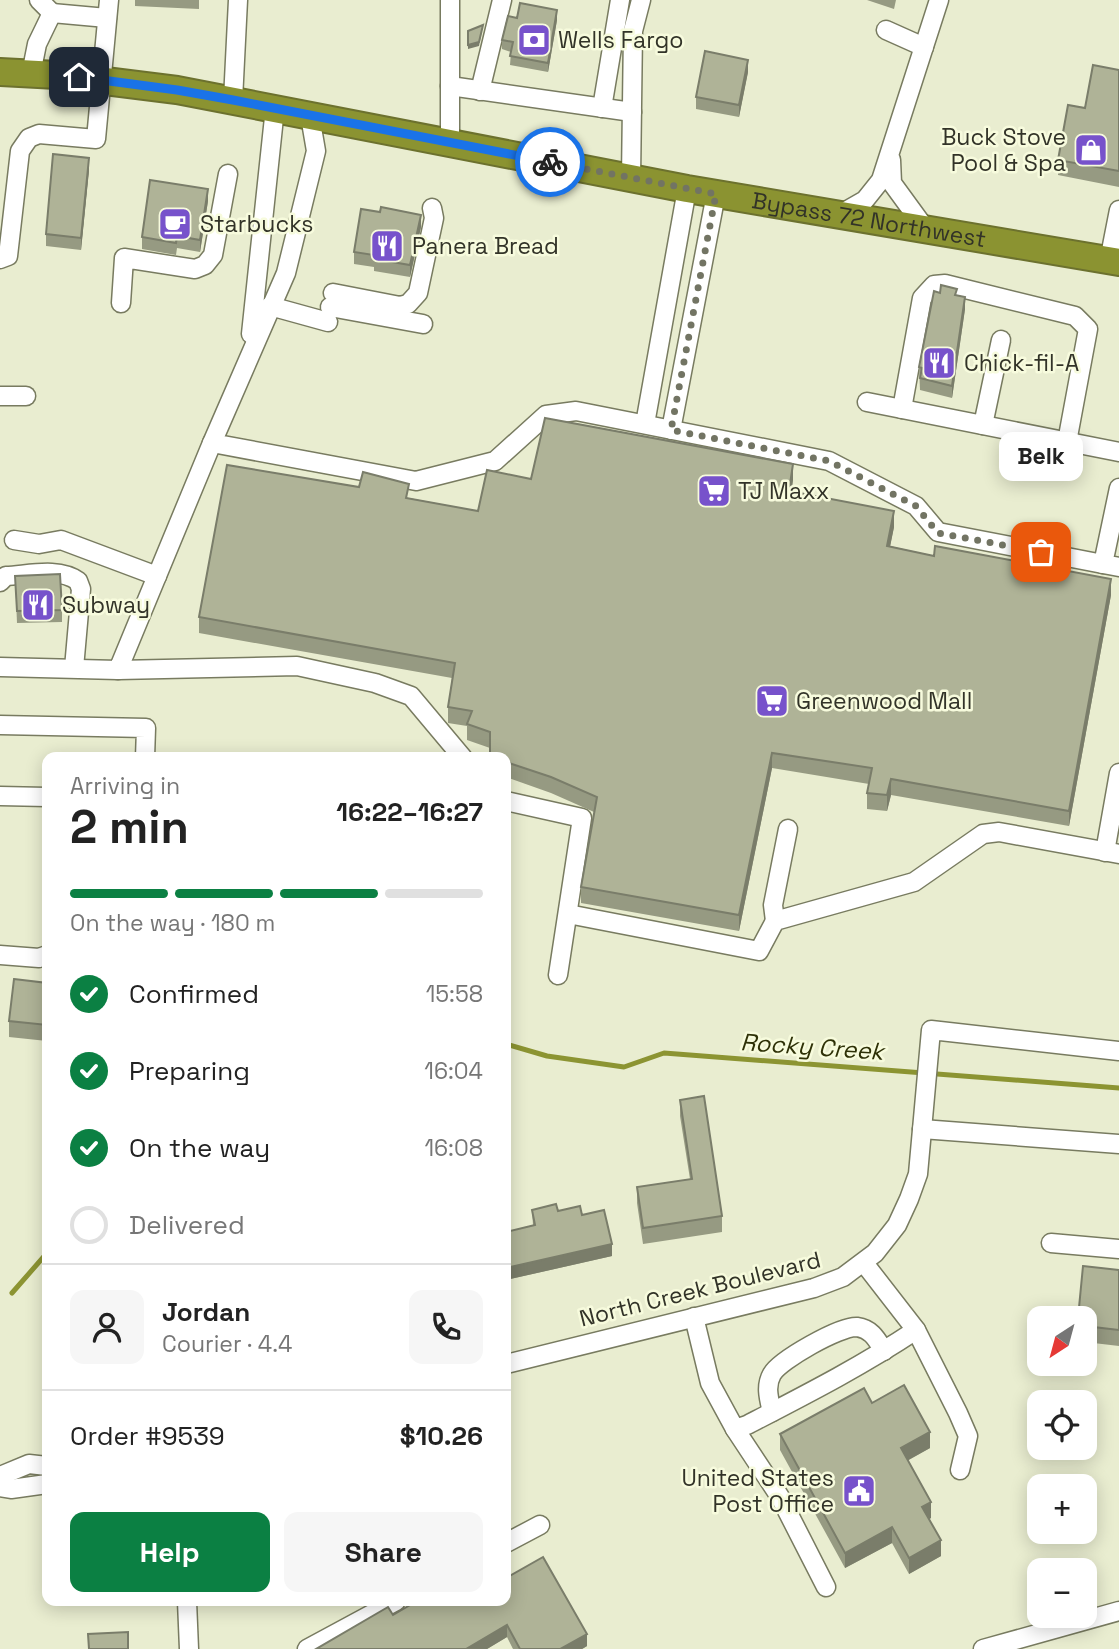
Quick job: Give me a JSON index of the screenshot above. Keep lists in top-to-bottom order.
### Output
{
  "streets": {
    "highway": ["Bypass 72 Northwest"],
    "street": ["North Creek Boulevard"]
  },
  "water": ["Rocky Creek"],
  "places": {
    "bank": ["Wells Fargo"],
    "shop": ["Buck Stove Pool & Spa"],
    "cafe": ["Starbucks"],
    "restaurant": ["Panera Bread", "Chick-fil-A", "Subway"],
    "supermarket": ["TJ Maxx", "Greenwood Mall"],
    "other": ["Belk"],
    "public building": ["United States Post Office"]
  },
  "north": "bottom left",
  "page": {
    "bubble": "Belk",
    "heading": ["2 min", "Arriving in", "16:22–16:27"],
    "panel": [
      "Jordan",
      "Courier · 4.4",
      "Order #9539",
      "$10.26"
    ],
    "bar": "On the way · 180 m",
    "list": [
      ["Confirmed", "15:58"],
      ["Preparing", "16:04"],
      ["On the way", "16:08"],
      "Delivered"
    ],
    "map_buttons": ["+", "−"],
    "buttons": ["Help", "Share"]
  }
}
